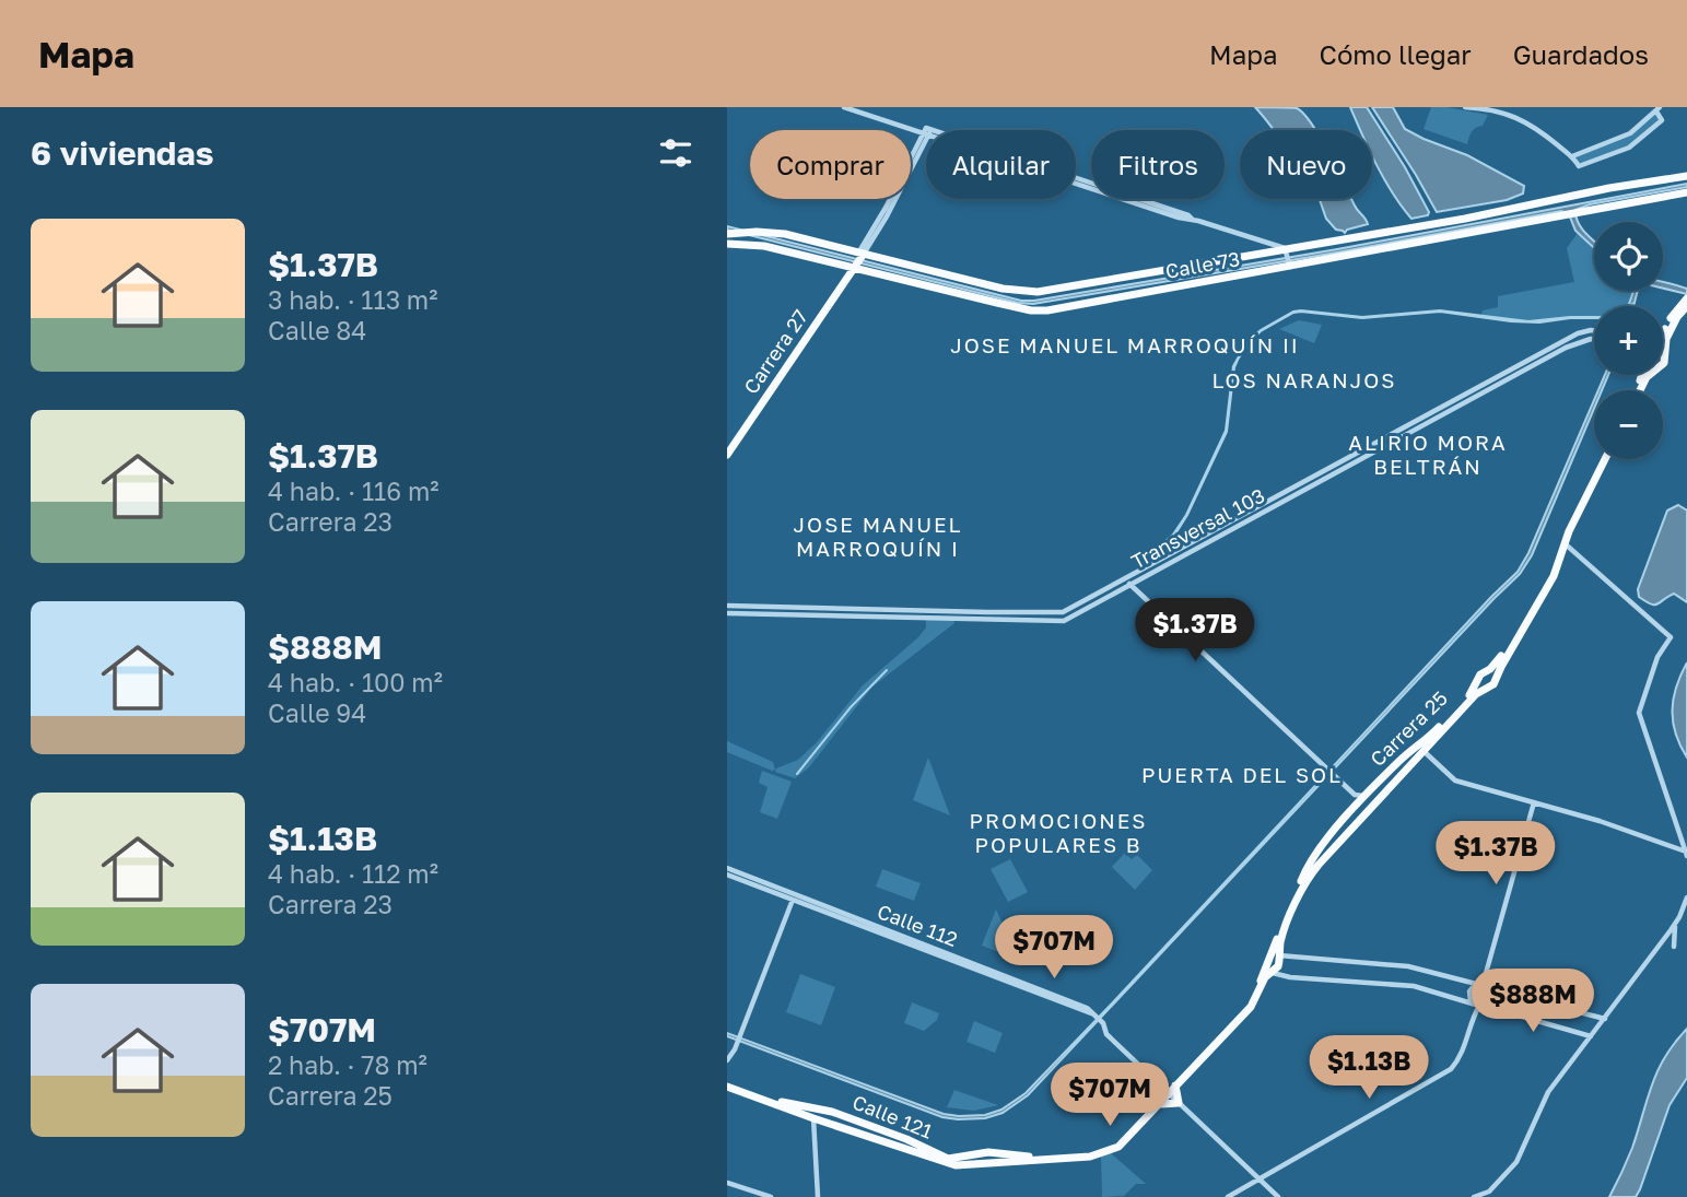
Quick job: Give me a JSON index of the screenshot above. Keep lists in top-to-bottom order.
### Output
{
  "streets": {
    "main road": [
      "Calle 73",
      "Carrera 27",
      "Carrera 25",
      "Calle 121"
    ],
    "street": ["Transversal 103", "Calle 112"]
  },
  "crossings": [
    ["Calle 73", "Carrera 27"]
  ],
  "districts": [
    "JOSE MANUEL MARROQUÍN II",
    "LOS NARANJOS",
    "ALIRIO MORA BELTRÁN",
    "JOSE MANUEL MARROQUÍN I",
    "PUERTA DEL SOL",
    "PROMOCIONES POPULARES B"
  ],
  "page": {
    "header": "Mapa",
    "nav": ["Mapa", "Cómo llegar", "Guardados"],
    "heading": "6 viviendas",
    "chip": [
      "Comprar",
      "Alquilar",
      "Filtros",
      "Nuevo"
    ],
    "list": [
      {
        "name": "$1.37B",
        "note": "3 hab. · 113 m² · Calle 84"
      },
      {
        "name": "$1.37B",
        "note": "4 hab. · 116 m² · Carrera 23"
      },
      {
        "name": "$888M",
        "note": "4 hab. · 100 m² · Calle 94"
      },
      {
        "name": "$1.13B",
        "note": "4 hab. · 112 m² · Carrera 23"
      },
      {
        "name": "$707M",
        "note": "2 hab. · 78 m² · Carrera 25"
      }
    ],
    "map_buttons": ["+", "−"],
    "price": [
      "$1.37B",
      "$1.37B",
      "$707M",
      "$888M",
      "$1.13B",
      "$707M"
    ]
  }
}
